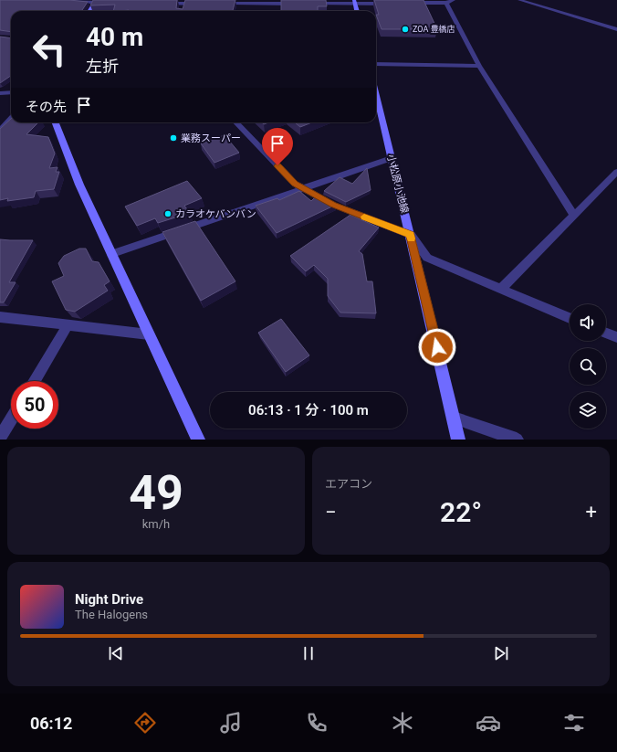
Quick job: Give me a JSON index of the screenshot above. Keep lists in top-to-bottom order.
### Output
{
  "streets": {
    "main road": ["小松原小池線"]
  },
  "places": ["ZOA 豊橋店", "業務スーパー", "カラオケバンバン"],
  "page": {
    "turn": ["40 m", "左折"],
    "then": "その先",
    "limit": "50",
    "trip": "06:13 · 1 分 · 100 m",
    "tile": [
      ["49", "km/h"],
      "エアコン"
    ],
    "heat": ["−", "22°", "+"],
    "song": ["Night Drive", "The Halogens"],
    "tabs": "06:12"
  }
}
